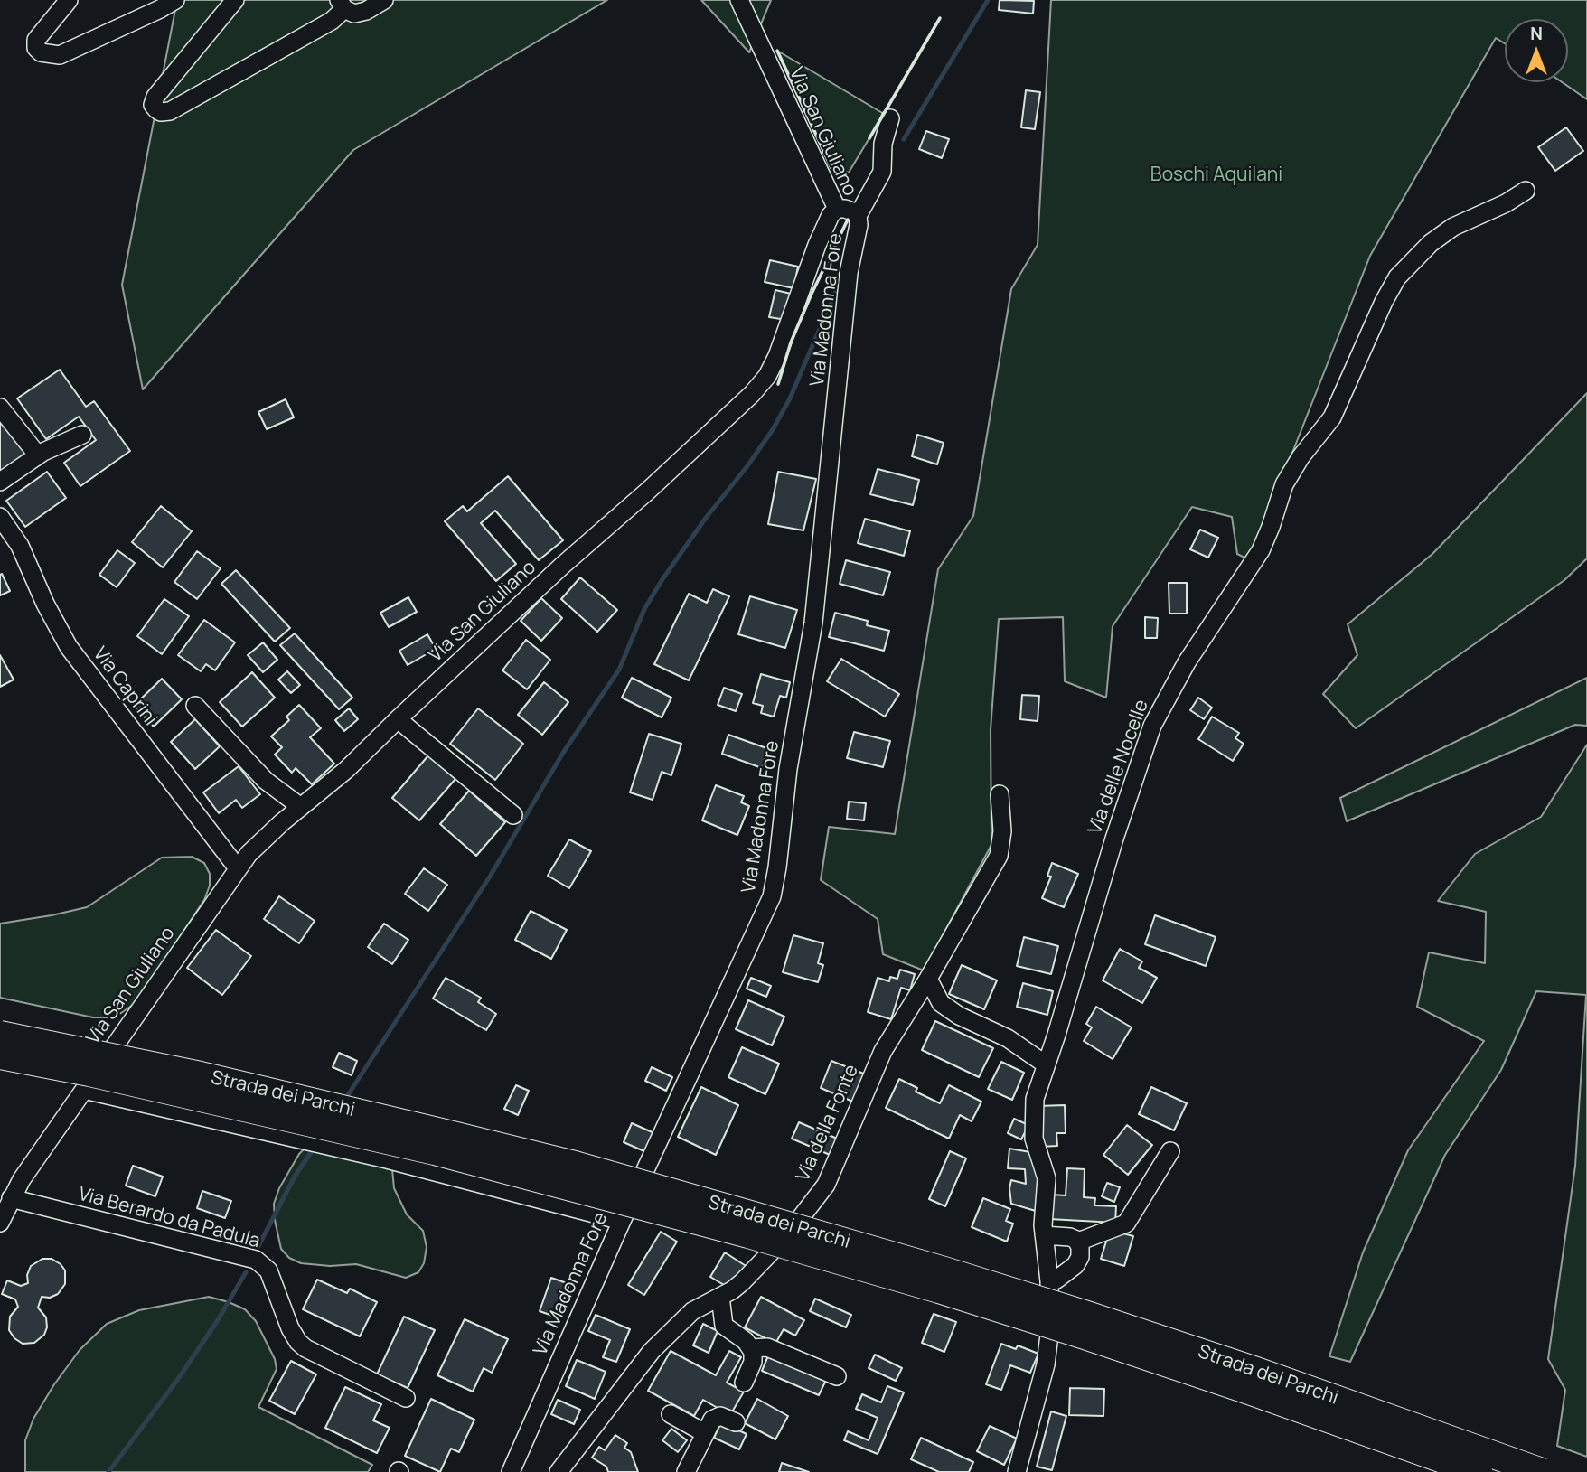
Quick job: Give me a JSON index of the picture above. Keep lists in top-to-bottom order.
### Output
{
  "streets": {
    "highway": ["Strada dei Parchi"],
    "street": [
      "Via San Giuliano",
      "Via Madonna Fore",
      "Via Caprini",
      "Via delle Nocelle",
      "Via della Fonte",
      "Via Berardo da Padula"
    ]
  },
  "crossings": [
    ["Via San Giuliano", "Via Madonna Fore"],
    ["Via San Giuliano", "Via Caprini"],
    ["Via San Giuliano", "Via Berardo da Padula"]
  ],
  "parks": ["Boschi Aquilani"],
  "north": "top"
}
